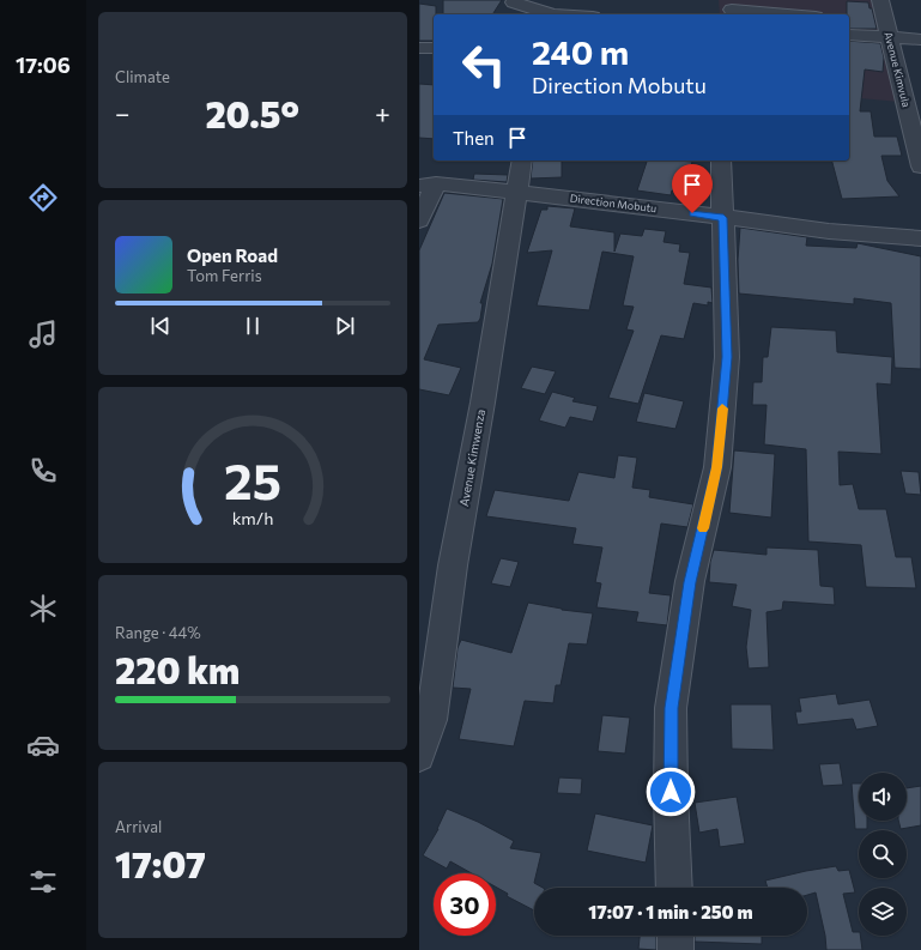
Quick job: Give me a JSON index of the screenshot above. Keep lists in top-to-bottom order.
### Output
{
  "streets": {
    "street": ["Avenue Kimvula", "Direction Mobutu", "Avenue Kimwenza"]
  },
  "crossings": [
    ["Direction Mobutu", "Avenue Kimwenza"]
  ],
  "page": {
    "tabs": "17:06",
    "tile": [
      "Climate",
      ["Range · 44%", "220 km"],
      ["Arrival", "17:07"]
    ],
    "turn": ["240 m", "Direction Mobutu"],
    "heat": ["−", "20.5°", "+"],
    "then": "Then",
    "song": ["Open Road", "Tom Ferris"],
    "limit": "30",
    "trip": "17:07 · 1 min · 250 m",
    "gauge": ["25", "km/h"]
  }
}
